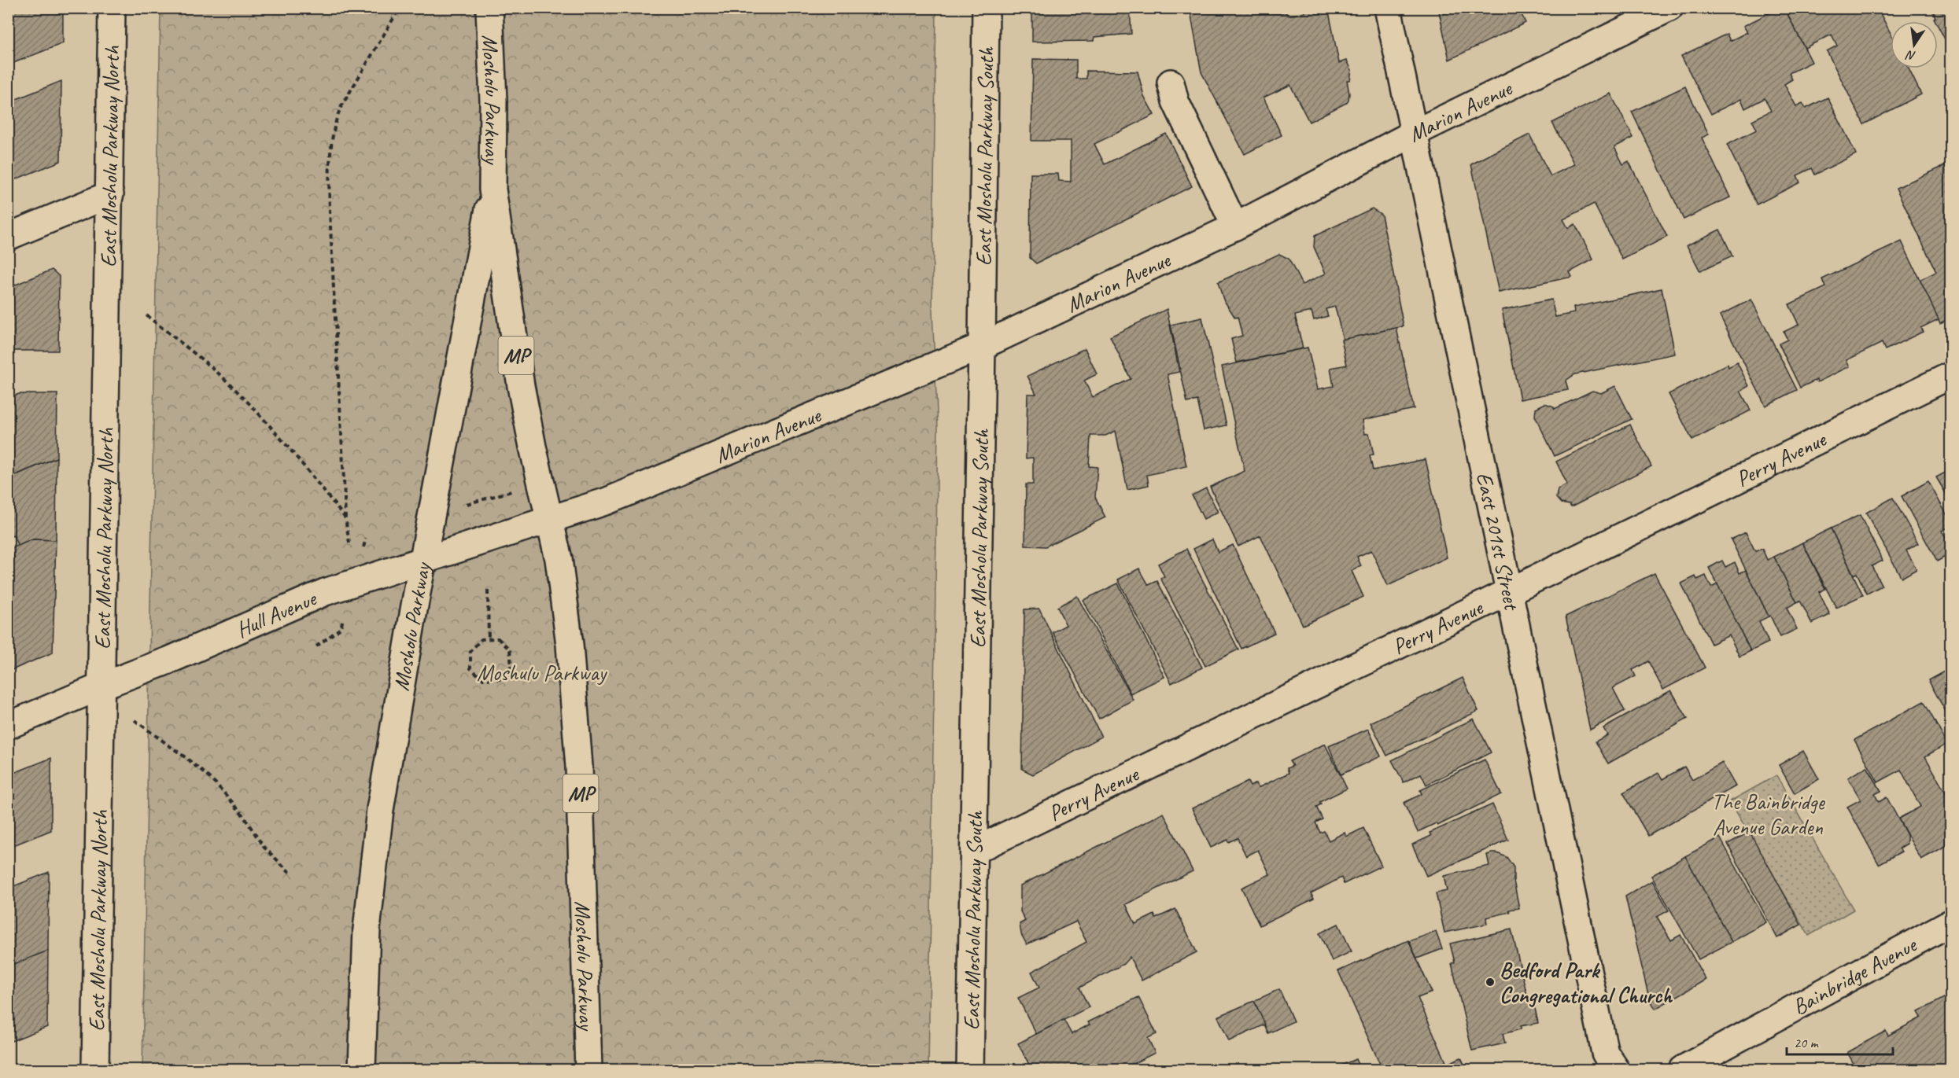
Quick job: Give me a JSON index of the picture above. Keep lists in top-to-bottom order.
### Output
{
  "streets": {
    "street": [
      "Mosholu Parkway",
      "Marion Avenue",
      "East Mosholu Parkway North",
      "East Mosholu Parkway South",
      "MP",
      "Perry Avenue",
      "East 201st Street",
      "Hull Avenue",
      "Bainbridge Avenue"
    ]
  },
  "crossings": [
    ["Mosholu Parkway", "Marion Avenue"],
    ["Mosholu Parkway", "Hull Avenue"],
    ["Marion Avenue", "East Mosholu Parkway South"],
    ["Marion Avenue", "East 201st Street"],
    ["Marion Avenue", "Hull Avenue"],
    ["East Mosholu Parkway North", "Hull Avenue"],
    ["East Mosholu Parkway South", "Perry Avenue"],
    ["Perry Avenue", "East 201st Street"]
  ],
  "parks": ["Moshulu Parkway", "The Bainbridge Avenue Garden"],
  "places": ["Bedford Park Congregational Church"],
  "scale_bar": "20 m",
  "north": "bottom"
}
